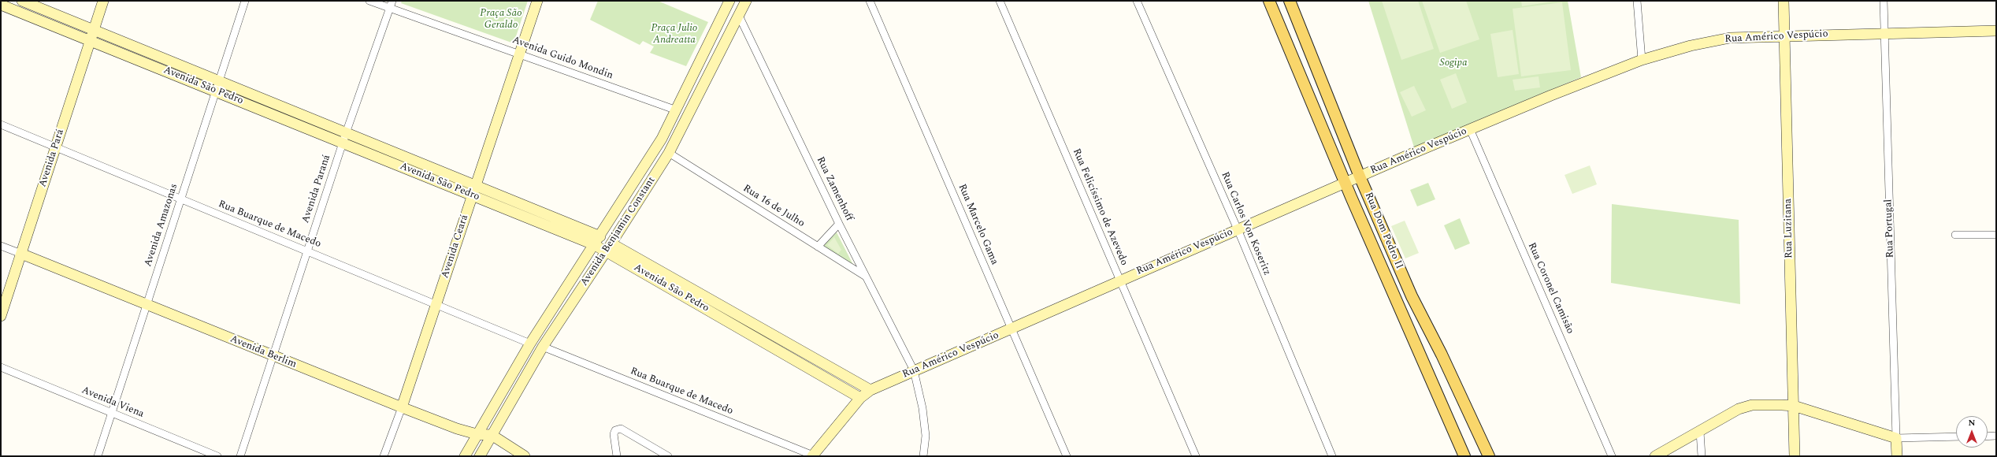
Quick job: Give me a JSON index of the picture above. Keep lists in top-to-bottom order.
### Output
{
  "streets": {
    "main road": ["Rua Dom Pedro II"],
    "street": [
      "Rua Américo Vespúcio",
      "Avenida Guido Mondin",
      "Avenida São Pedro",
      "Avenida Pará",
      "Avenida Paraná",
      "Rua Zamenhoff",
      "Rua 16 de Julho",
      "Rua Felicíssimo de Azevedo",
      "Rua Carlos Von Koseritz",
      "Rua Buarque de Macedo",
      "Rua Marcelo Gama",
      "Avenida Amazonas",
      "Rua Luzitana",
      "Rua Portugal",
      "Avenida Benjamin Constant",
      "Avenida Ceará",
      "Rua Coronel Camisão",
      "Avenida Berlim",
      "Avenida Viena"
    ]
  },
  "crossings": [
    ["Rua Américo Vespúcio", "Avenida São Pedro"],
    ["Rua Américo Vespúcio", "Rua Zamenhoff"],
    ["Rua Américo Vespúcio", "Rua Felicíssimo de Azevedo"],
    ["Rua Américo Vespúcio", "Rua Carlos Von Koseritz"],
    ["Rua Américo Vespúcio", "Rua Buarque de Macedo"],
    ["Rua Américo Vespúcio", "Rua Marcelo Gama"],
    ["Rua Américo Vespúcio", "Rua Luzitana"],
    ["Rua Américo Vespúcio", "Rua Portugal"],
    ["Rua Américo Vespúcio", "Rua Dom Pedro II"],
    ["Rua Américo Vespúcio", "Rua Coronel Camisão"],
    ["Avenida Guido Mondin", "Avenida Paraná"],
    ["Avenida Guido Mondin", "Avenida Benjamin Constant"],
    ["Avenida Guido Mondin", "Avenida Ceará"],
    ["Avenida São Pedro", "Avenida Pará"],
    ["Avenida São Pedro", "Avenida Paraná"],
    ["Avenida São Pedro", "Avenida Amazonas"],
    ["Avenida São Pedro", "Avenida Benjamin Constant"],
    ["Avenida São Pedro", "Avenida Ceará"],
    ["Avenida Pará", "Rua Buarque de Macedo"],
    ["Avenida Pará", "Avenida Berlim"],
    ["Avenida Paraná", "Rua Buarque de Macedo"],
    ["Avenida Paraná", "Avenida Berlim"],
    ["Rua Zamenhoff", "Rua 16 de Julho"],
    ["Rua Zamenhoff", "Avenida Benjamin Constant"],
    ["Rua 16 de Julho", "Avenida Benjamin Constant"],
    ["Rua Buarque de Macedo", "Avenida Amazonas"],
    ["Rua Buarque de Macedo", "Avenida Benjamin Constant"],
    ["Rua Buarque de Macedo", "Avenida Ceará"],
    ["Avenida Amazonas", "Avenida Berlim"],
    ["Avenida Amazonas", "Avenida Viena"],
    ["Avenida Benjamin Constant", "Avenida Berlim"],
    ["Avenida Ceará", "Avenida Berlim"]
  ],
  "parks": ["Praça São Geraldo", "Praça Julio Andreatta", "Sogipa"],
  "north": "top"
}
